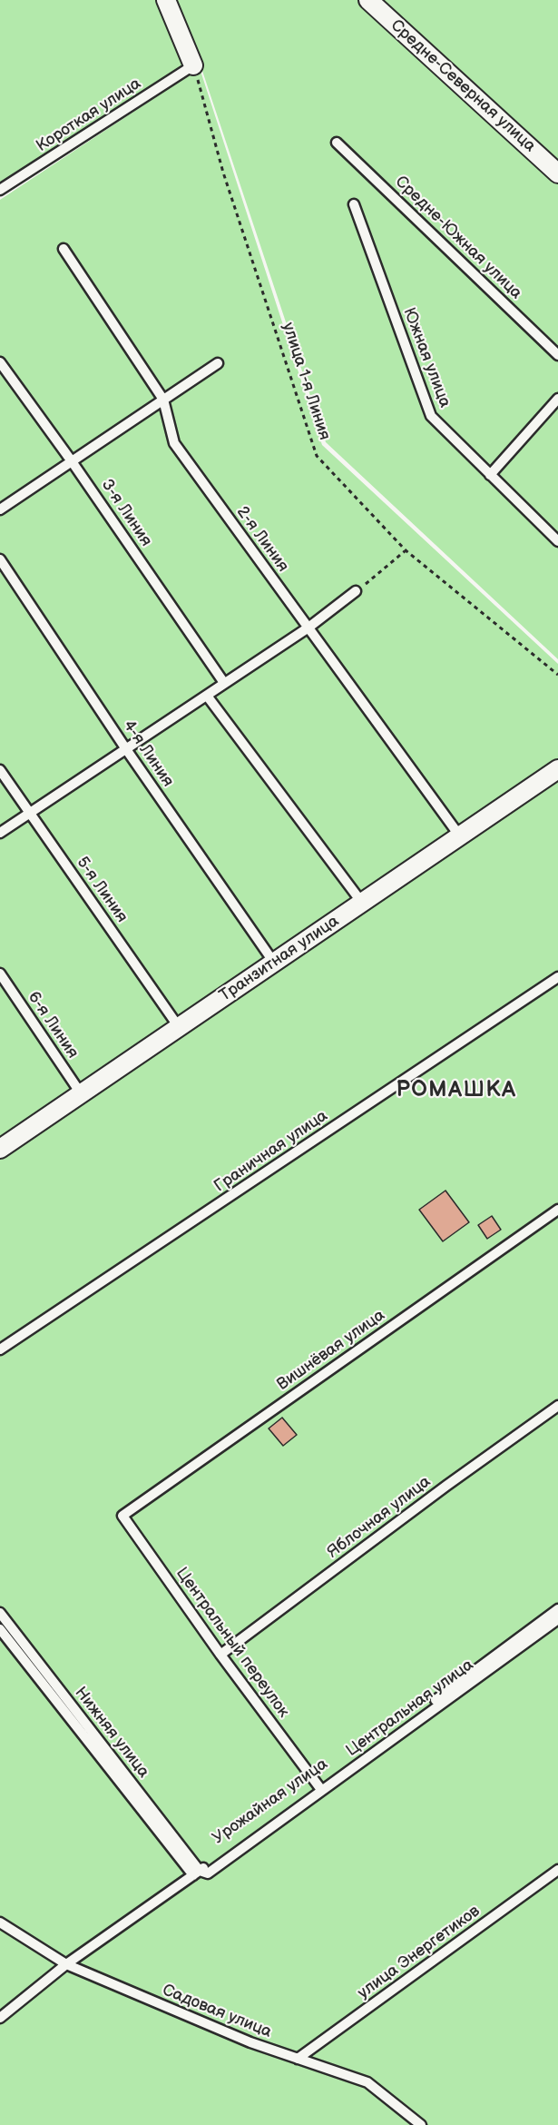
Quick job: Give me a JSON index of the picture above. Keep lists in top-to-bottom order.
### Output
{
  "streets": {
    "street": ["Средне-Северная улица", "Транзитная улица"],
    "lane": [
      "Короткая улица",
      "Средне-Южная улица",
      "Южная улица",
      "3-я Линия",
      "2-я Линия",
      "4-я Линия",
      "5-я Линия",
      "6-я Линия",
      "Граничная улица",
      "Вишнёвая улица",
      "Яблочная улица",
      "Центральный переулок",
      "Центральная улица",
      "Нижняя улица",
      "Урожайная улица",
      "улица Энергетиков",
      "Садовая улица"
    ],
    "path": ["улица 1-я Линия"]
  },
  "crossings": [
    ["Короткая улица", "улица 1-я Линия"],
    ["2-я Линия", "Транзитная улица"],
    ["4-я Линия", "Транзитная улица"],
    ["5-я Линия", "Транзитная улица"],
    ["Транзитная улица", "6-я Линия"],
    ["Вишнёвая улица", "Центральный переулок"],
    ["Яблочная улица", "Центральный переулок"],
    ["Центральный переулок", "Урожайная улица"],
    ["Центральная улица", "Нижняя улица"],
    ["Центральная улица", "Урожайная улица"],
    ["Нижняя улица", "Урожайная улица"],
    ["Урожайная улица", "Садовая улица"],
    ["улица Энергетиков", "Садовая улица"]
  ],
  "districts": ["РОМАШКА"]
}
